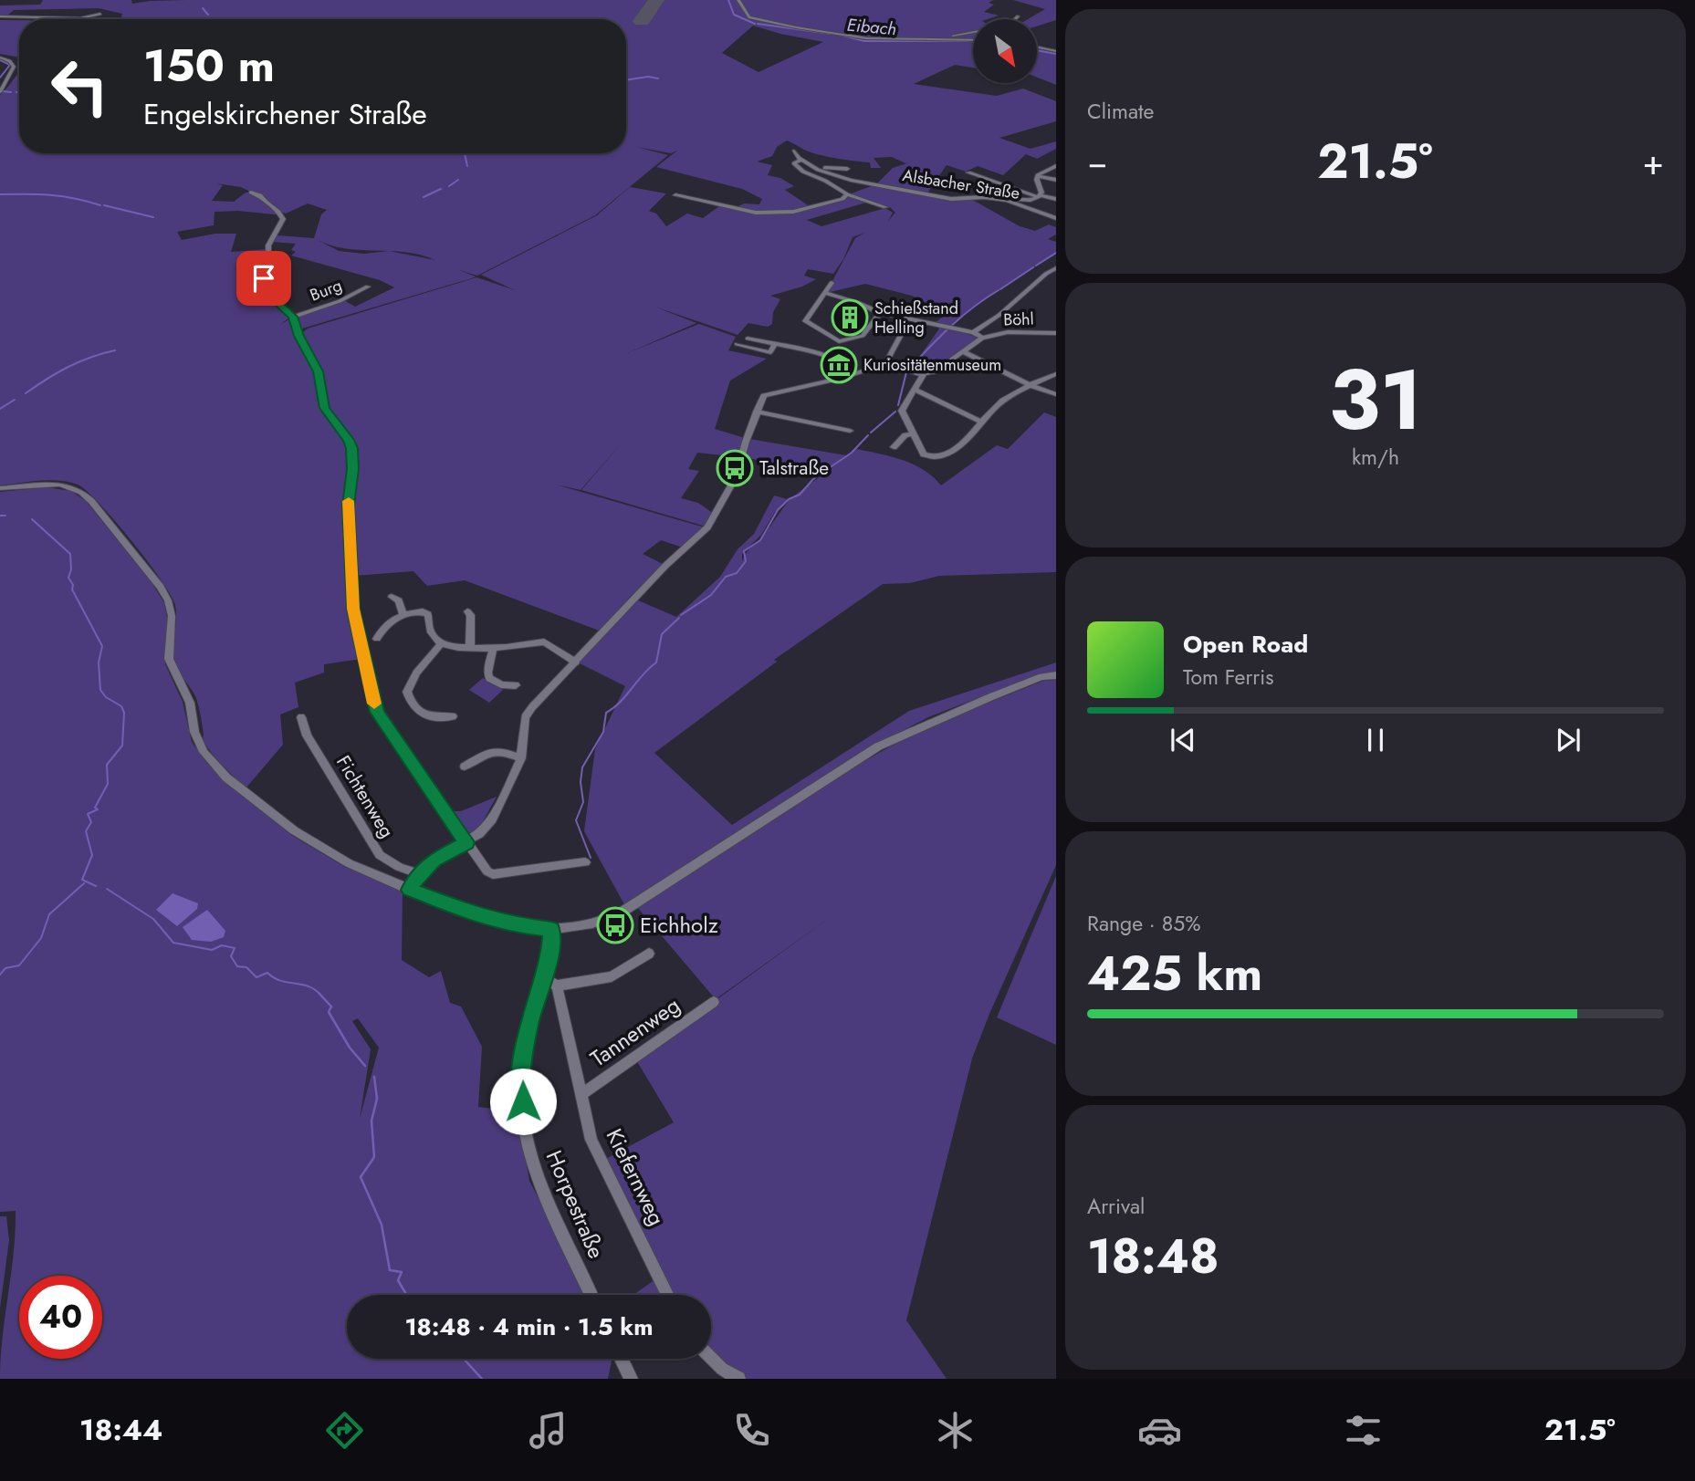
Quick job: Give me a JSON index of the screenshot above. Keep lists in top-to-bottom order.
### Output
{
  "streets": {
    "street": [
      "Alsbacher Straße",
      "Burg",
      "Böhl",
      "Fichtenweg",
      "Tannenweg",
      "Kiefernweg",
      "Horpestraße"
    ]
  },
  "crossings": [
    ["Tannenweg", "Kiefernweg"]
  ],
  "water": ["Eibach"],
  "places": {
    "building": ["Schießstand Helling"],
    "museum": ["Kuriositätenmuseum"],
    "bus stop": ["Talstraße", "Eichholz"]
  },
  "north": "bottom right",
  "page": {
    "tile": [
      "Climate",
      ["31", "km/h"],
      ["Range · 85%", "425 km"],
      ["Arrival", "18:48"]
    ],
    "turn": ["150 m", "Engelskirchener Straße"],
    "heat": ["−", "21.5°", "+"],
    "song": ["Open Road", "Tom Ferris"],
    "limit": "40",
    "trip": "18:48 · 4 min · 1.5 km",
    "tabs": ["18:44", "21.5°"]
  }
}
